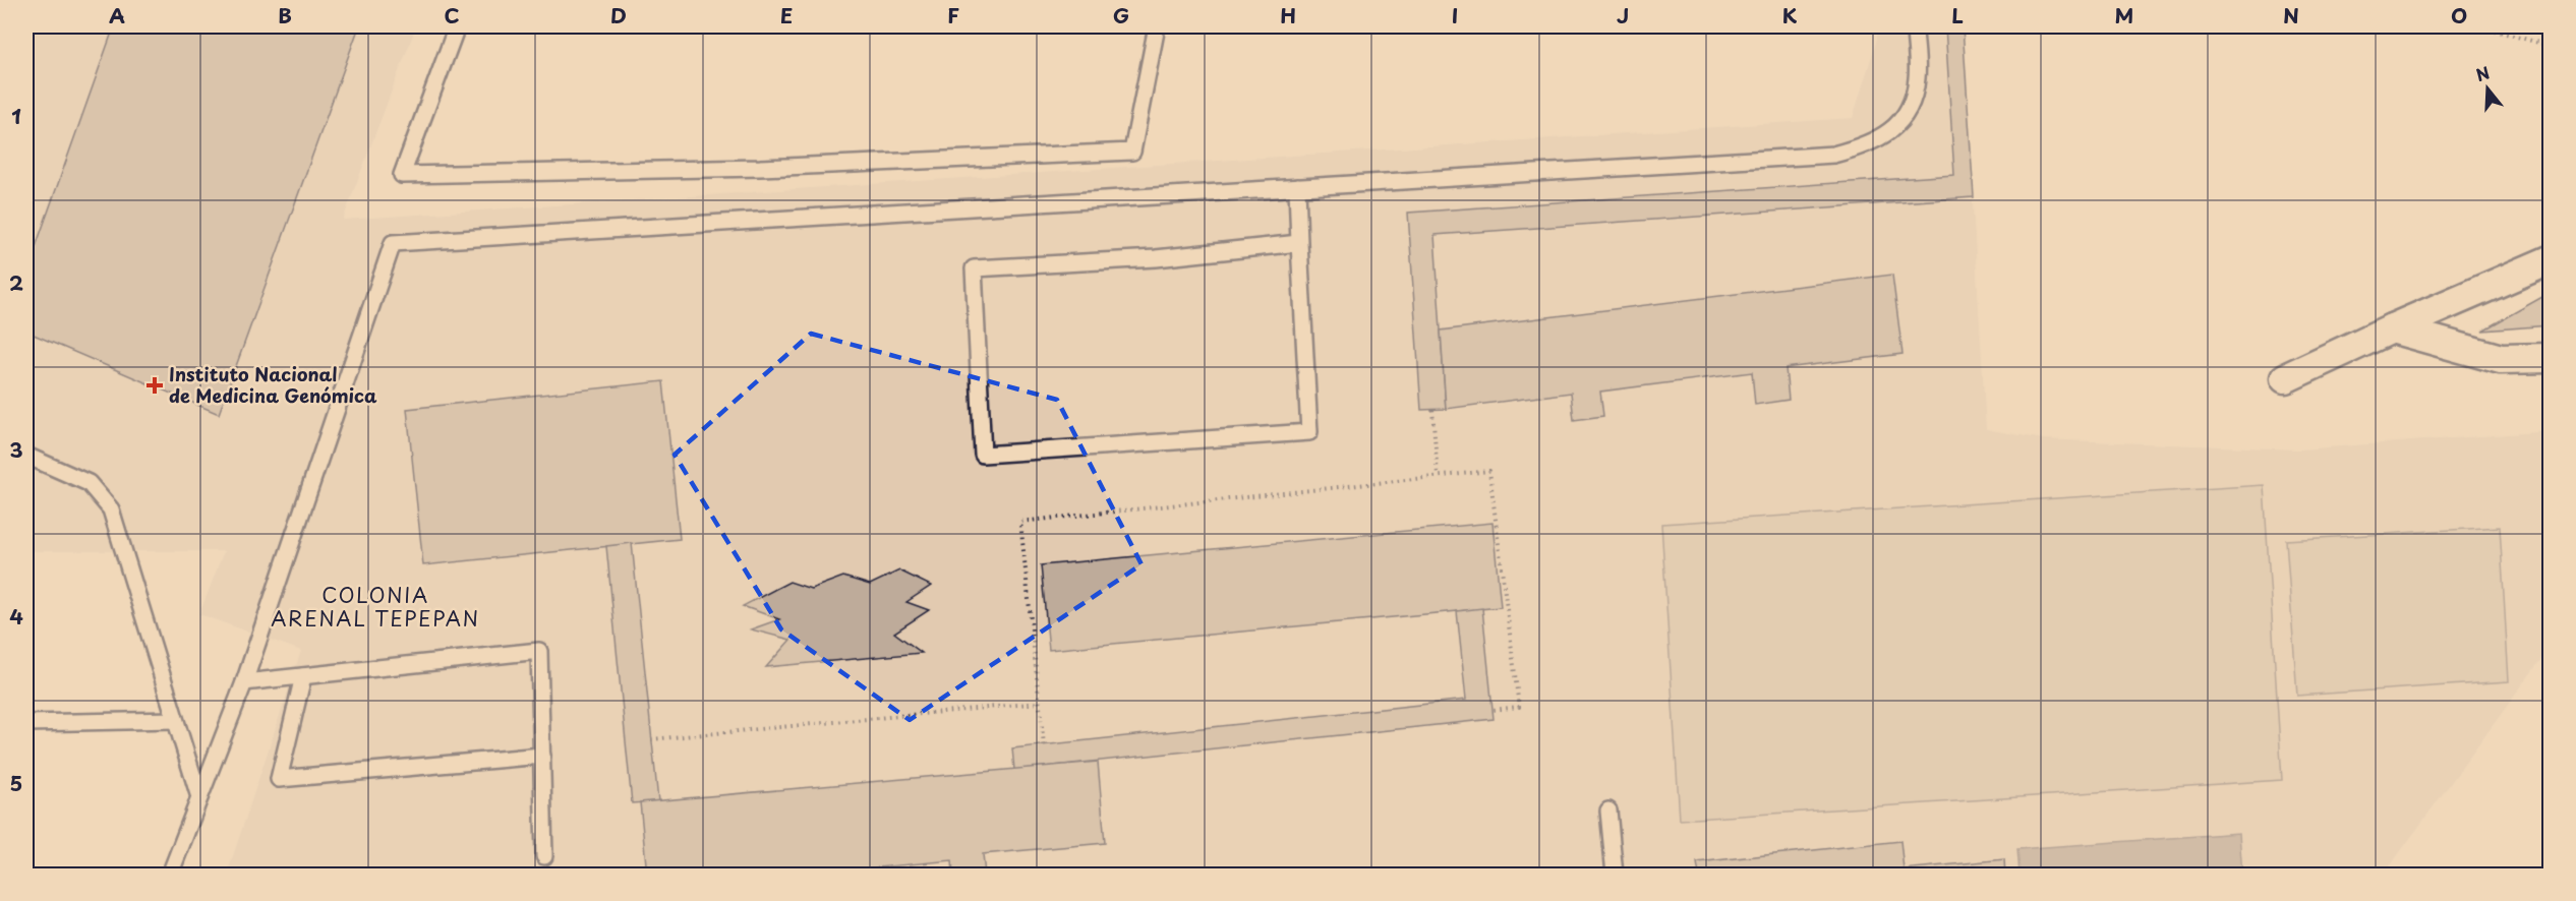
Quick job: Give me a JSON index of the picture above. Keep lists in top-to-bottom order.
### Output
{
  "districts": ["COLONIA ARENAL TEPEPAN"],
  "places": {
    "health": ["Instituto Nacional de Medicina Genómica"]
  },
  "north": "top",
  "grid": {
    "columns": [
      "A",
      "B",
      "C",
      "D",
      "E",
      "F",
      "G",
      "H",
      "I",
      "J",
      "K",
      "L",
      "M",
      "N",
      "O"
    ],
    "rows": [
      "1",
      "2",
      "3",
      "4",
      "5"
    ]
  }
}
